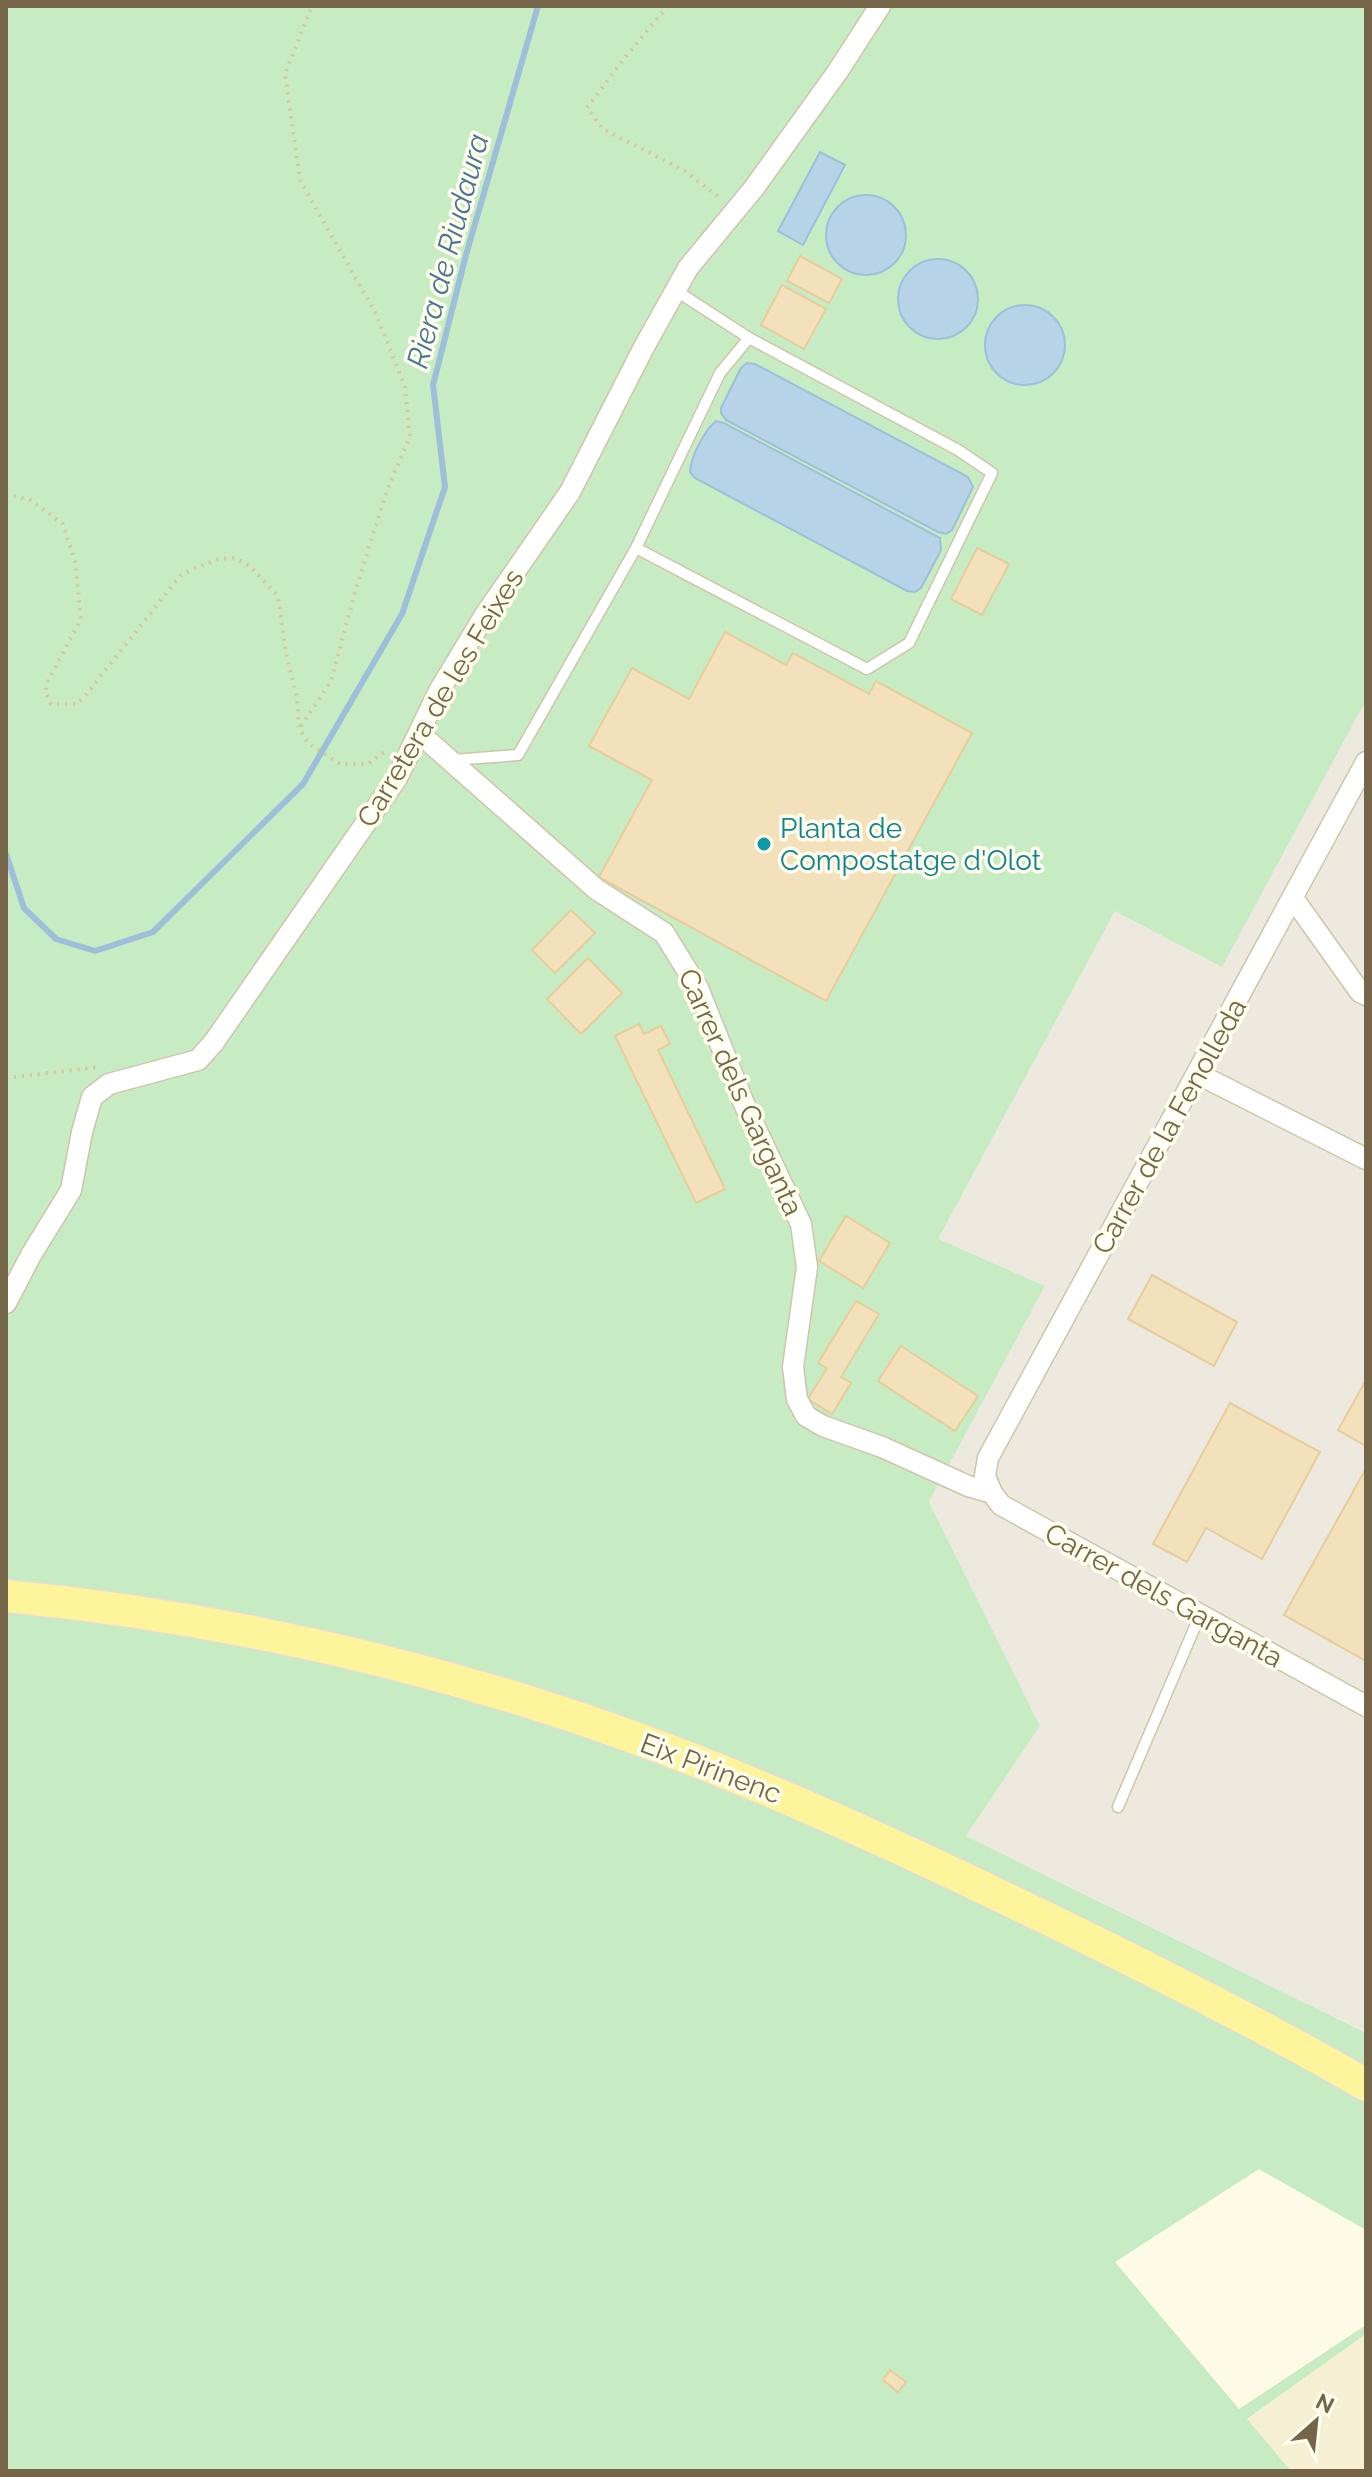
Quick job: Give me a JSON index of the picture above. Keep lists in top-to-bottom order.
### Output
{
  "streets": {
    "main road": ["Eix Pirinenc"],
    "street": ["Carretera de les Feixes", "Carrer dels Garganta", "Carrer de la Fenolleda"]
  },
  "crossings": [
    ["Carretera de les Feixes", "Carrer dels Garganta"],
    ["Carrer dels Garganta", "Carrer de la Fenolleda"]
  ],
  "water": ["Riera de Riudaura"],
  "places": ["Planta de Compostatge d'Olot"],
  "north": "top right"
}
